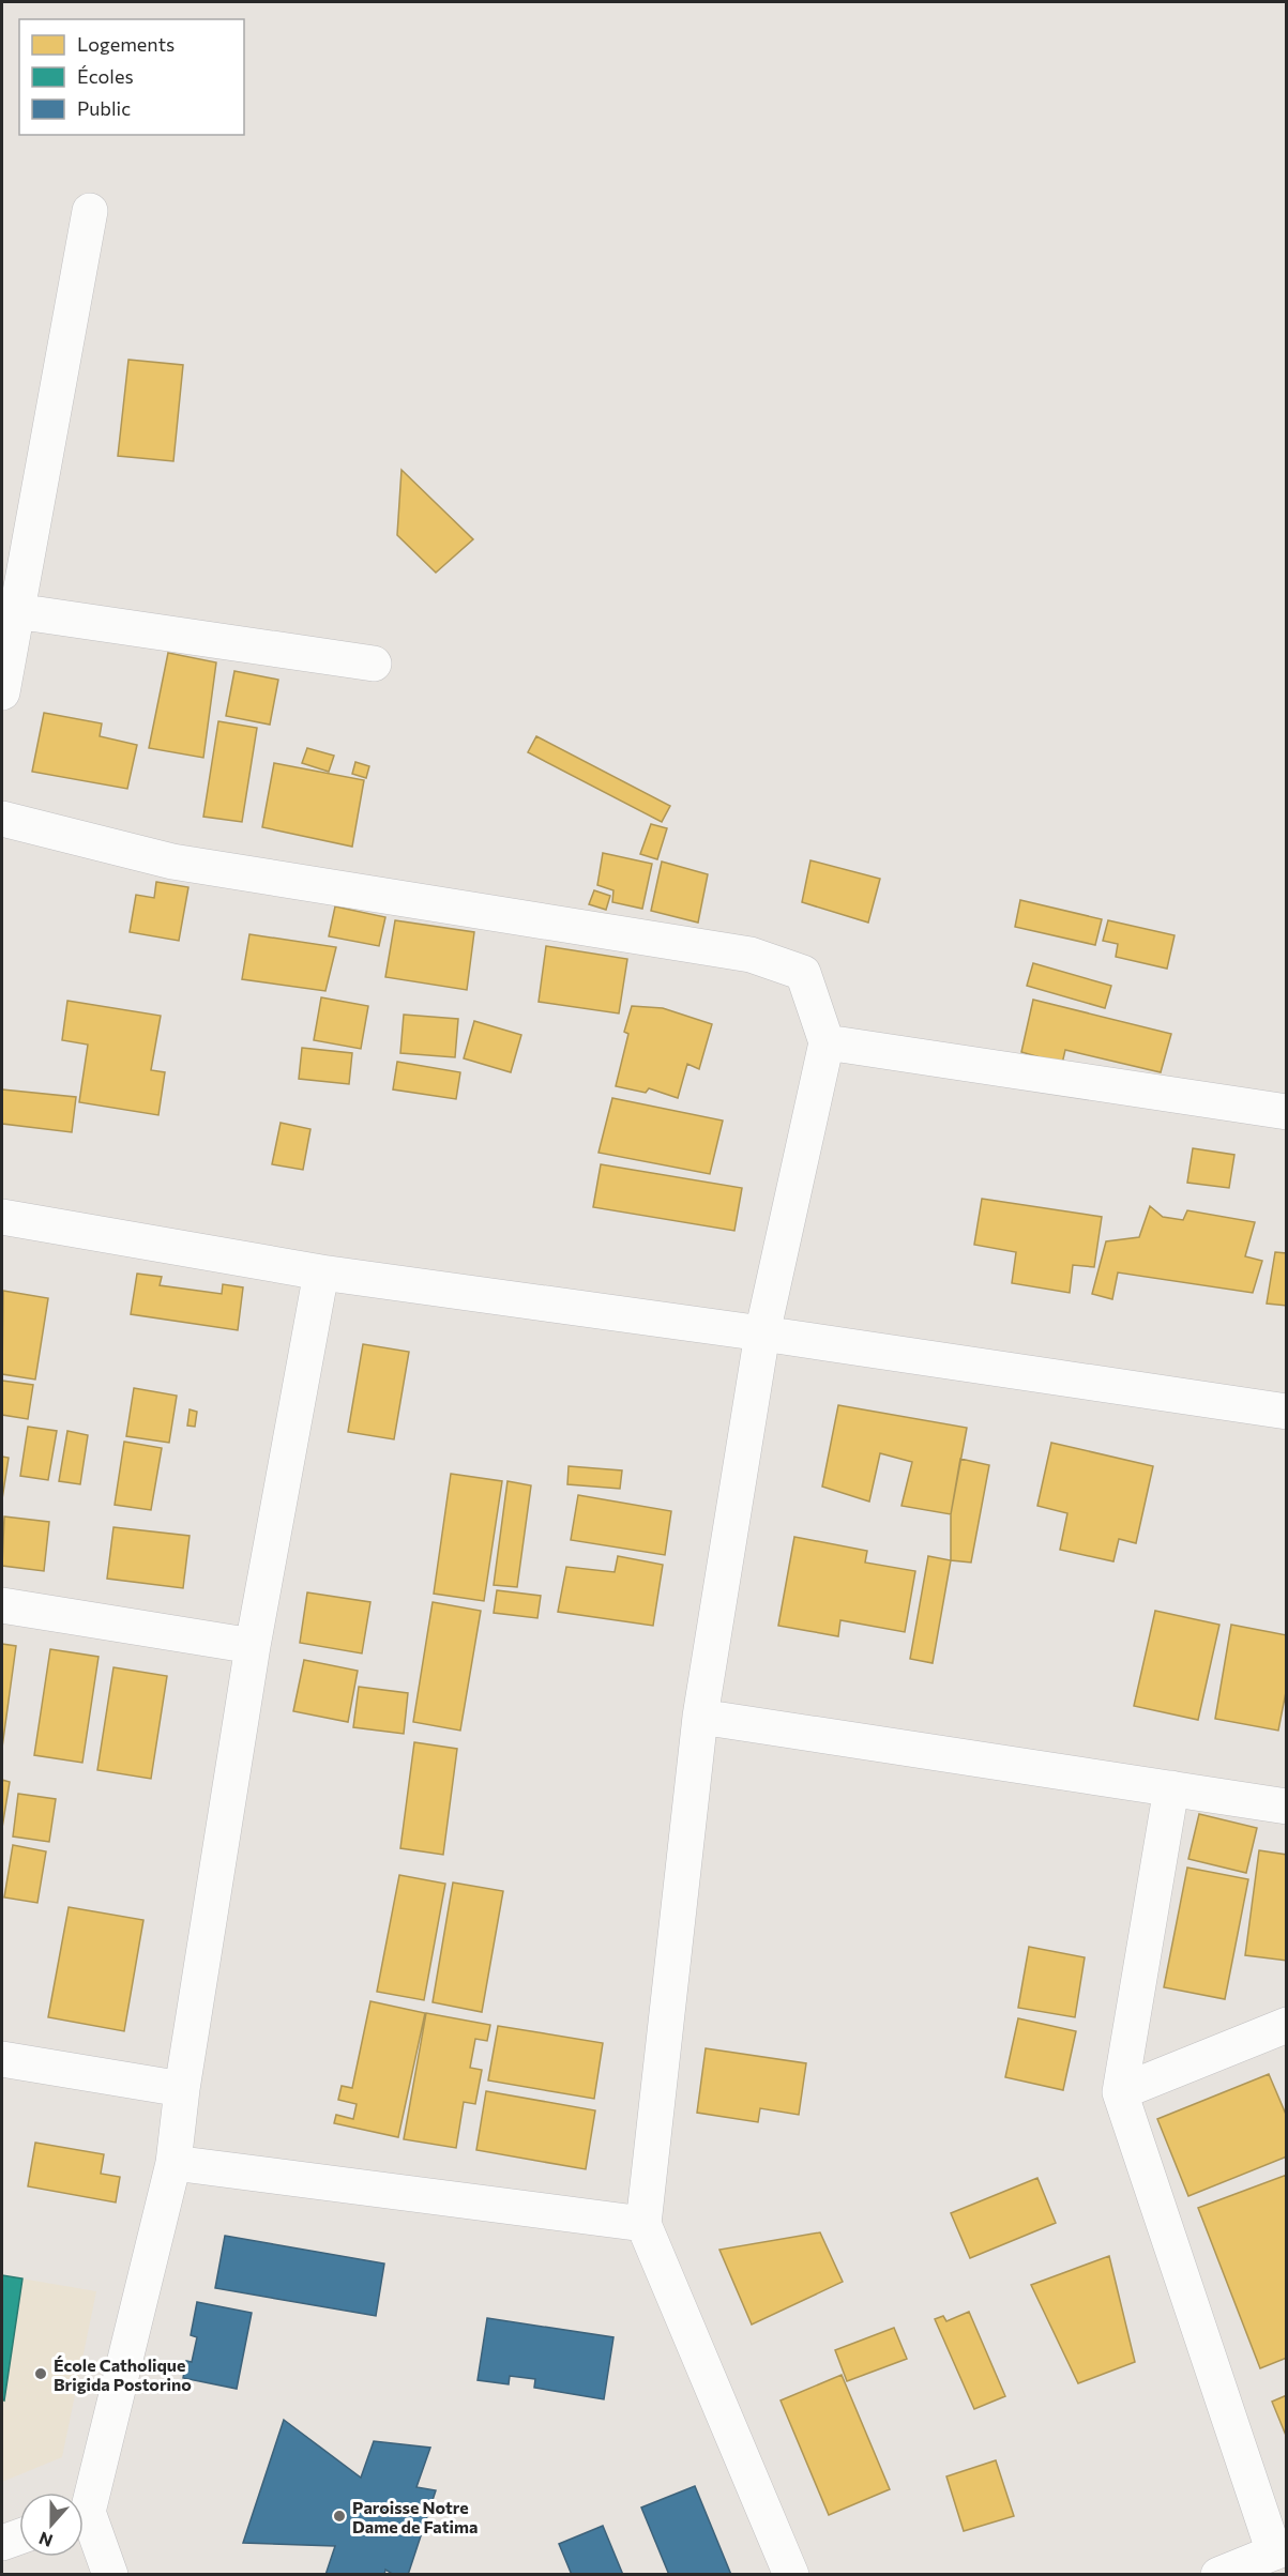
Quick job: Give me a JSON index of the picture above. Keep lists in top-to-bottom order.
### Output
{
  "places": ["École Catholique Brigida Postorino", "Paroisse Notre Dame de Fatima"],
  "legend": ["Logements", "Écoles", "Public"],
  "north": "bottom"
}
